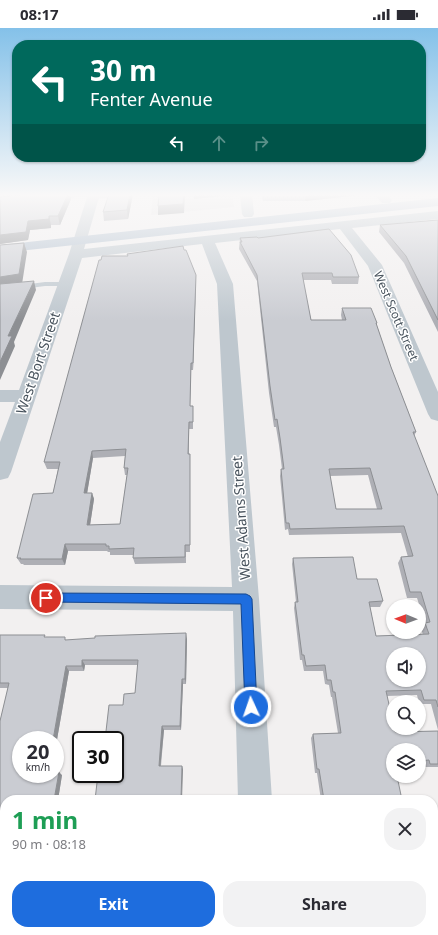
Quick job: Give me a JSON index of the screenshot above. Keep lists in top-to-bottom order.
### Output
{
  "streets": {
    "street": ["West Scott Street", "West Bort Street", "West Adams Street"]
  },
  "north": "left",
  "page": {
    "status": "08:17",
    "turn": ["30 m", "Fenter Avenue"],
    "speed": "20 km/h",
    "limit": "30",
    "heading": ["1 min", "90 m · 08:18"],
    "buttons": ["Exit", "Share"]
  }
}
